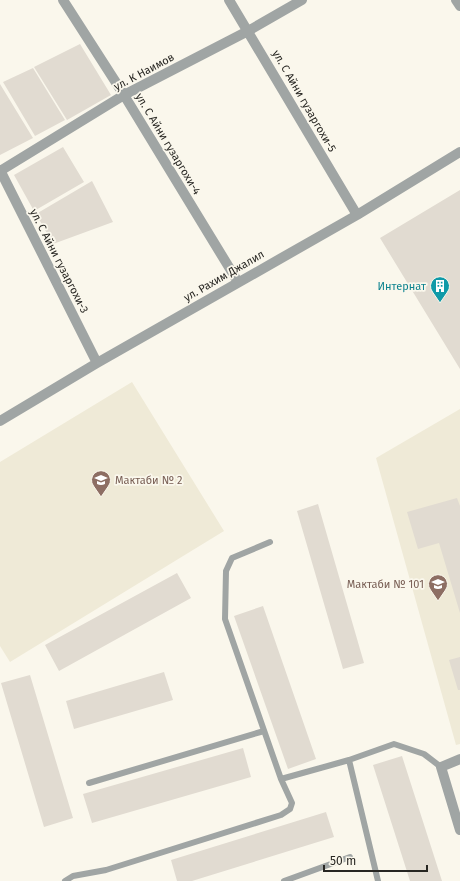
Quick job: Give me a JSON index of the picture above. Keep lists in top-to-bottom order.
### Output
{
  "streets": {
    "street": [
      "ул. К Наимов",
      "ул. С Айни гузаргохи-5",
      "ул. С Айни гузаргохи-4",
      "ул. С Айни гузаргохи-3",
      "ул. Рахим Джалил"
    ]
  },
  "crossings": [
    ["ул. К Наимов", "ул. С Айни гузаргохи-5"],
    ["ул. К Наимов", "ул. С Айни гузаргохи-4"],
    ["ул. К Наимов", "ул. С Айни гузаргохи-3"],
    ["ул. С Айни гузаргохи-5", "ул. Рахим Джалил"],
    ["ул. С Айни гузаргохи-4", "ул. Рахим Джалил"],
    ["ул. С Айни гузаргохи-3", "ул. Рахим Джалил"]
  ],
  "places": {
    "building": ["Интернат"],
    "school or university": ["Мактаби № 2", "Мактаби № 101"]
  },
  "scale_bar": "50 m"
}
